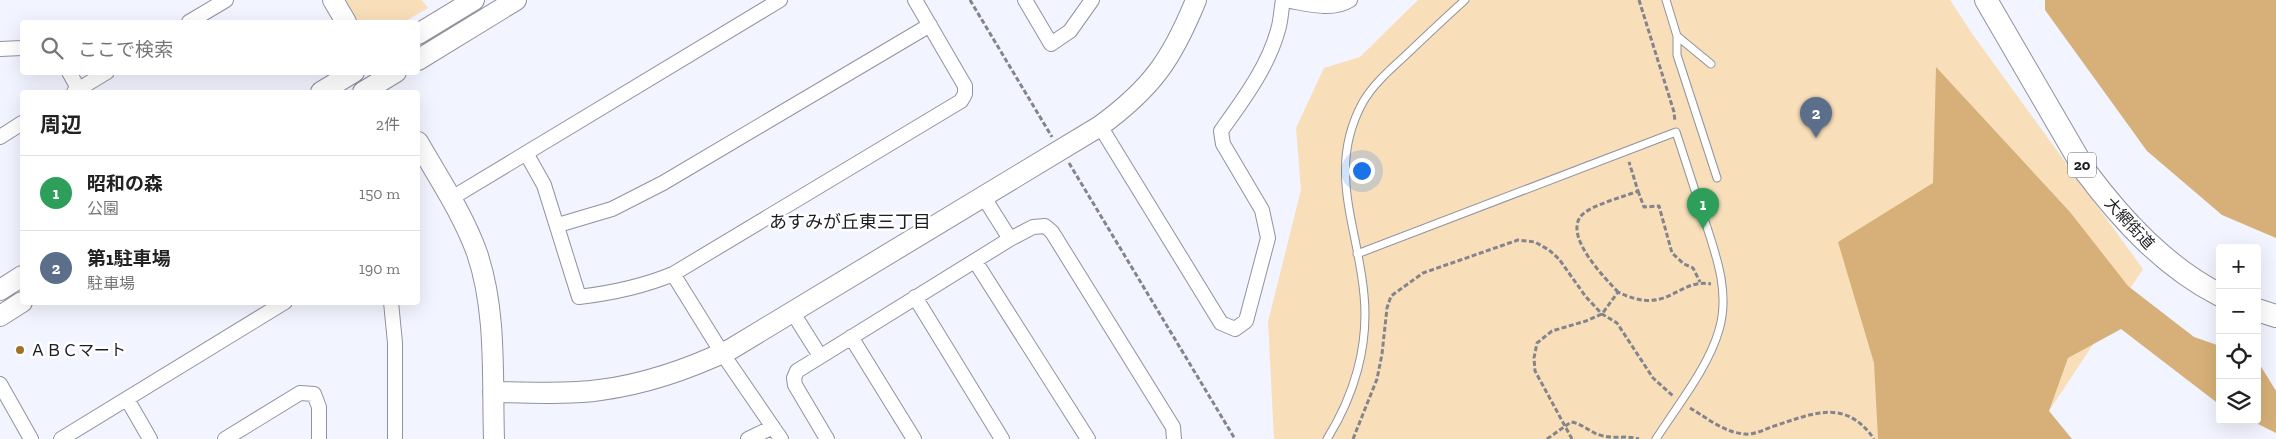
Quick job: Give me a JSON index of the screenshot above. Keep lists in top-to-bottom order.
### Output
{
  "streets": {
    "main road": ["20", "大網街道"]
  },
  "districts": ["あすみが丘東三丁目"],
  "places": ["ＡＢＣマート"],
  "page": {
    "search": "ここで検索",
    "heading": ["周辺", "2件"],
    "pins": ["2", "1"],
    "list": [
      {
        "mark": "1",
        "name": "昭和の森",
        "note": "公園",
        "value": "150 m"
      },
      {
        "mark": "2",
        "name": "第1駐車場",
        "note": "駐車場",
        "value": "190 m"
      }
    ],
    "map_buttons": ["+", "−"]
  }
}
